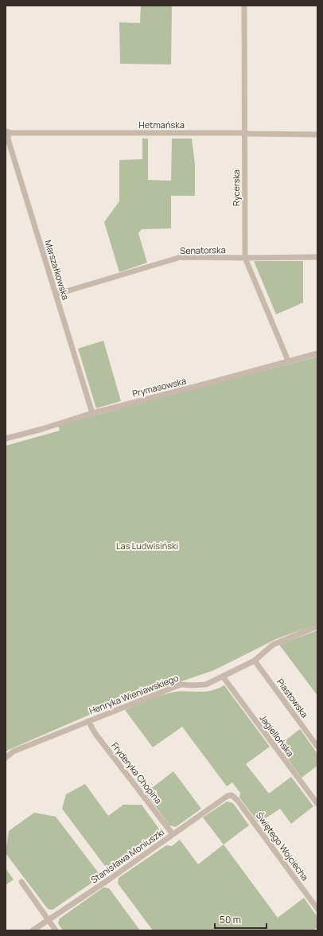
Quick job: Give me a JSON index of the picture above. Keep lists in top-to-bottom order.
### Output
{
  "streets": {
    "street": [
      "Hetmańska",
      "Rycerska",
      "Senatorska",
      "Marszałkowska",
      "Prymasowska",
      "Henryka Wieniawskiego",
      "Piastowska",
      "Jagiellońska",
      "Fryderyka Chopina",
      "Świętego Wojciecha",
      "Stanisława Moniuszki"
    ]
  },
  "crossings": [
    ["Hetmańska", "Rycerska"],
    ["Hetmańska", "Marszałkowska"],
    ["Rycerska", "Senatorska"],
    ["Rycerska", "Prymasowska"],
    ["Senatorska", "Marszałkowska"],
    ["Marszałkowska", "Prymasowska"],
    ["Henryka Wieniawskiego", "Piastowska"],
    ["Henryka Wieniawskiego", "Jagiellońska"],
    ["Henryka Wieniawskiego", "Fryderyka Chopina"],
    ["Fryderyka Chopina", "Stanisława Moniuszki"],
    ["Świętego Wojciecha", "Stanisława Moniuszki"]
  ],
  "parks": ["Las Ludwisiński"],
  "scale_bar": "50 m"
}
